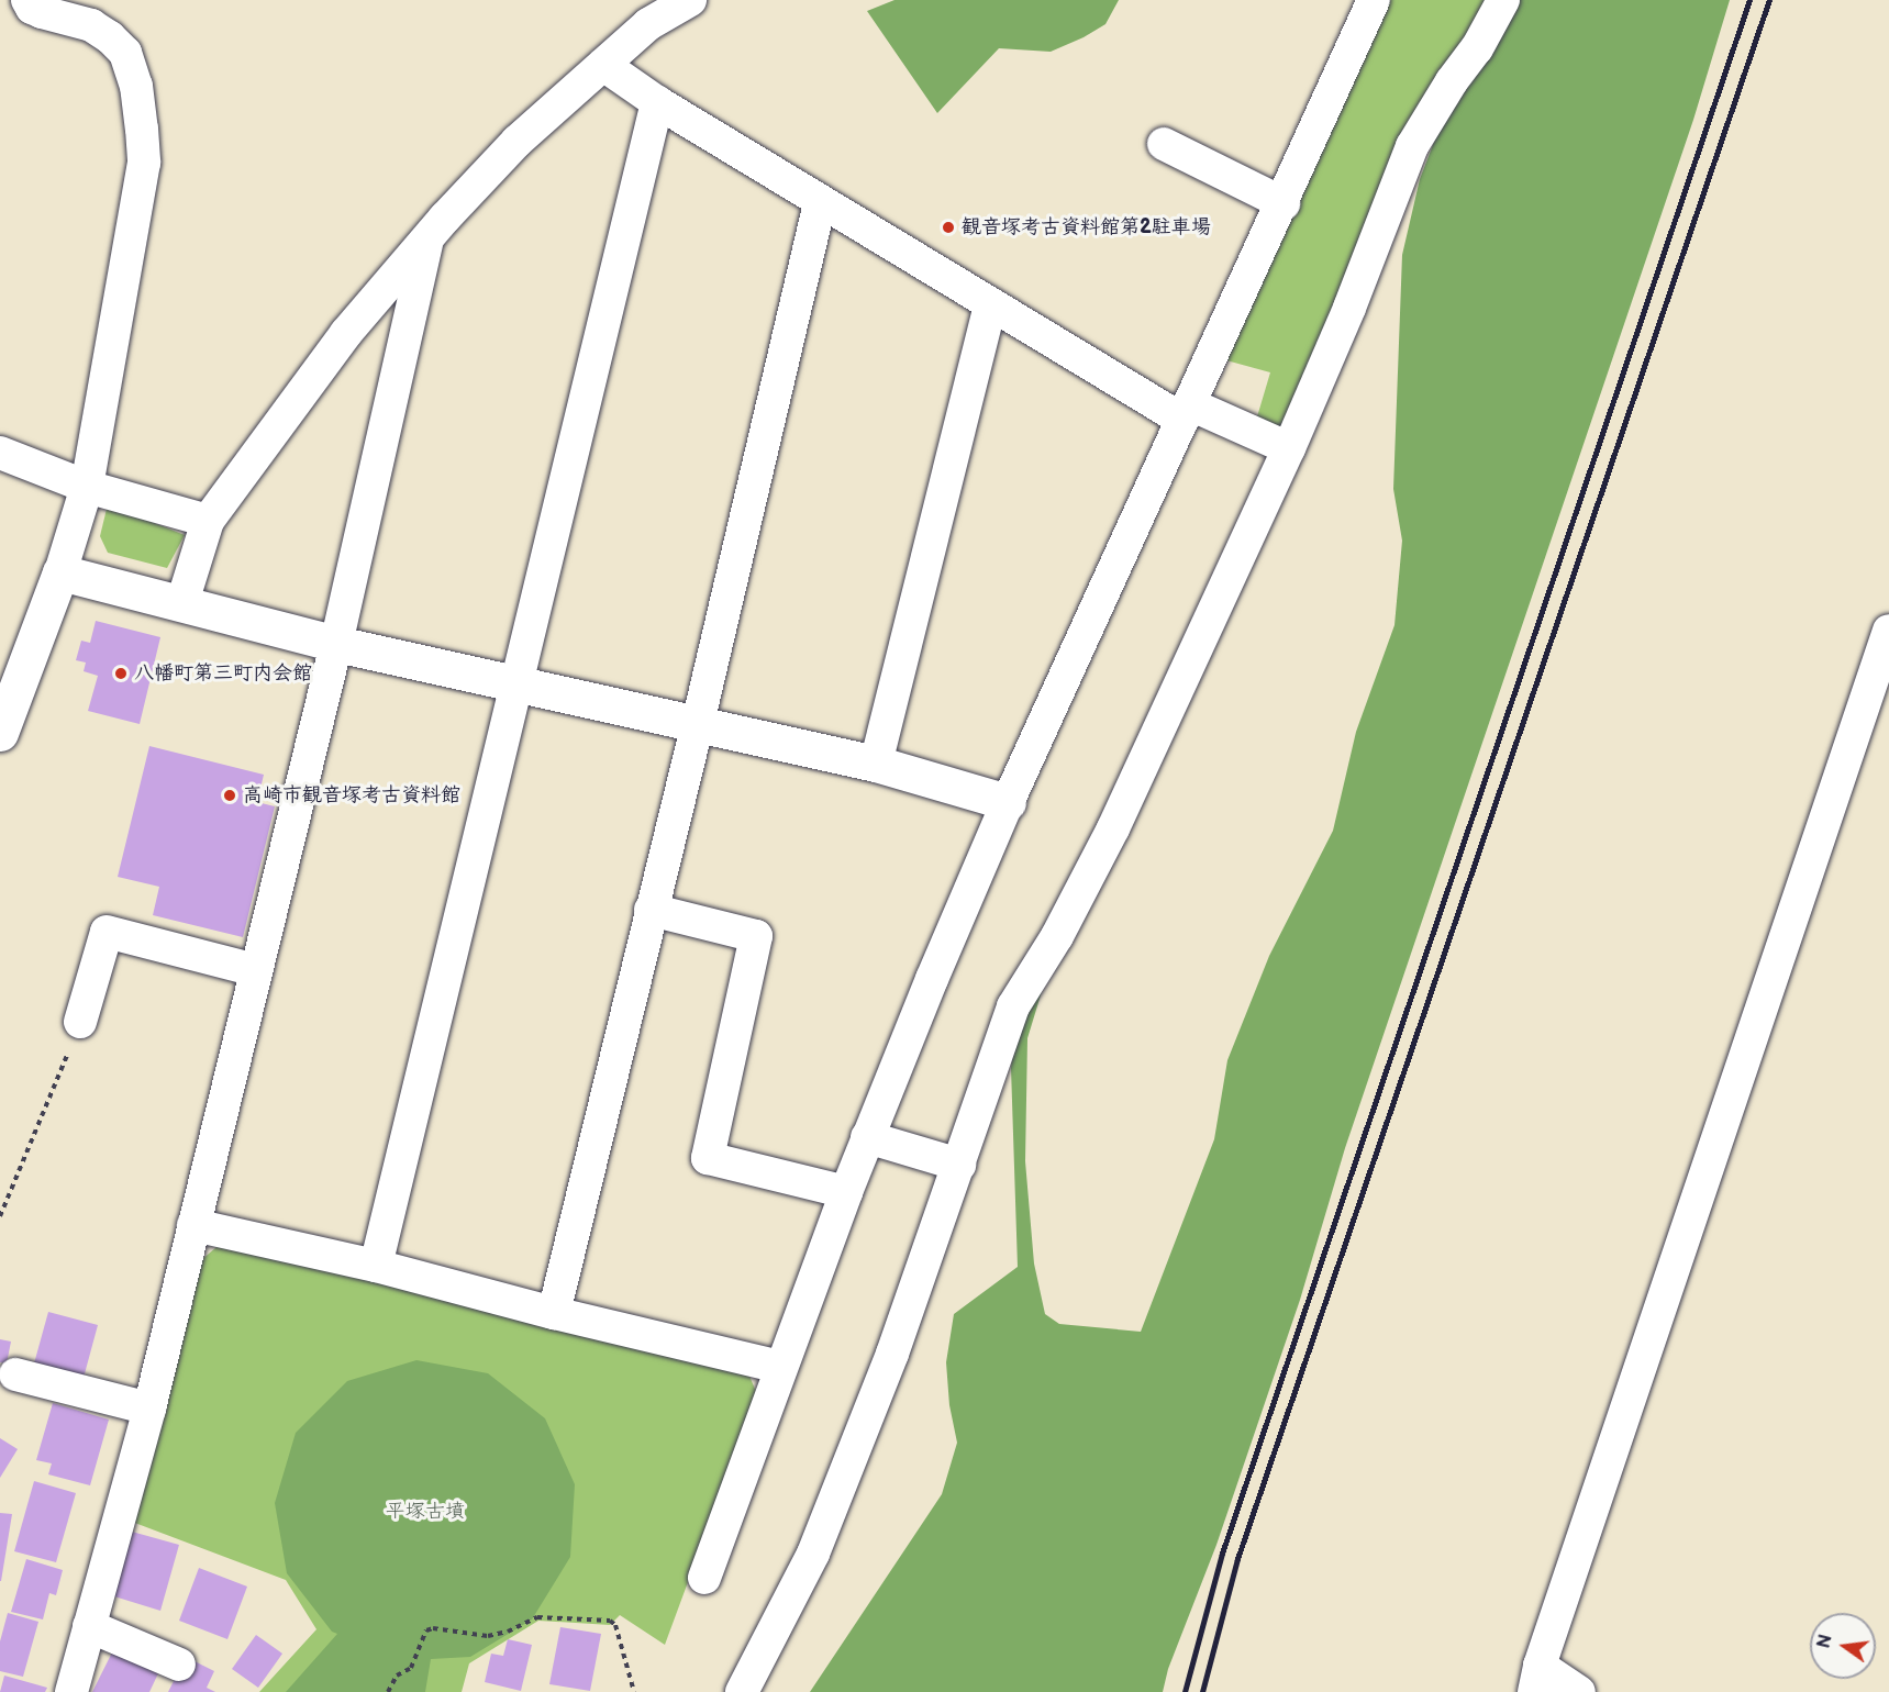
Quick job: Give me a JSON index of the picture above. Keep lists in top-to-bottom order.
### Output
{
  "parks": ["平塚古墳"],
  "places": ["観音塚考古資料館第2駐車場", "八幡町第三町内会館", "高崎市観音塚考古資料館"],
  "north": "left"
}
